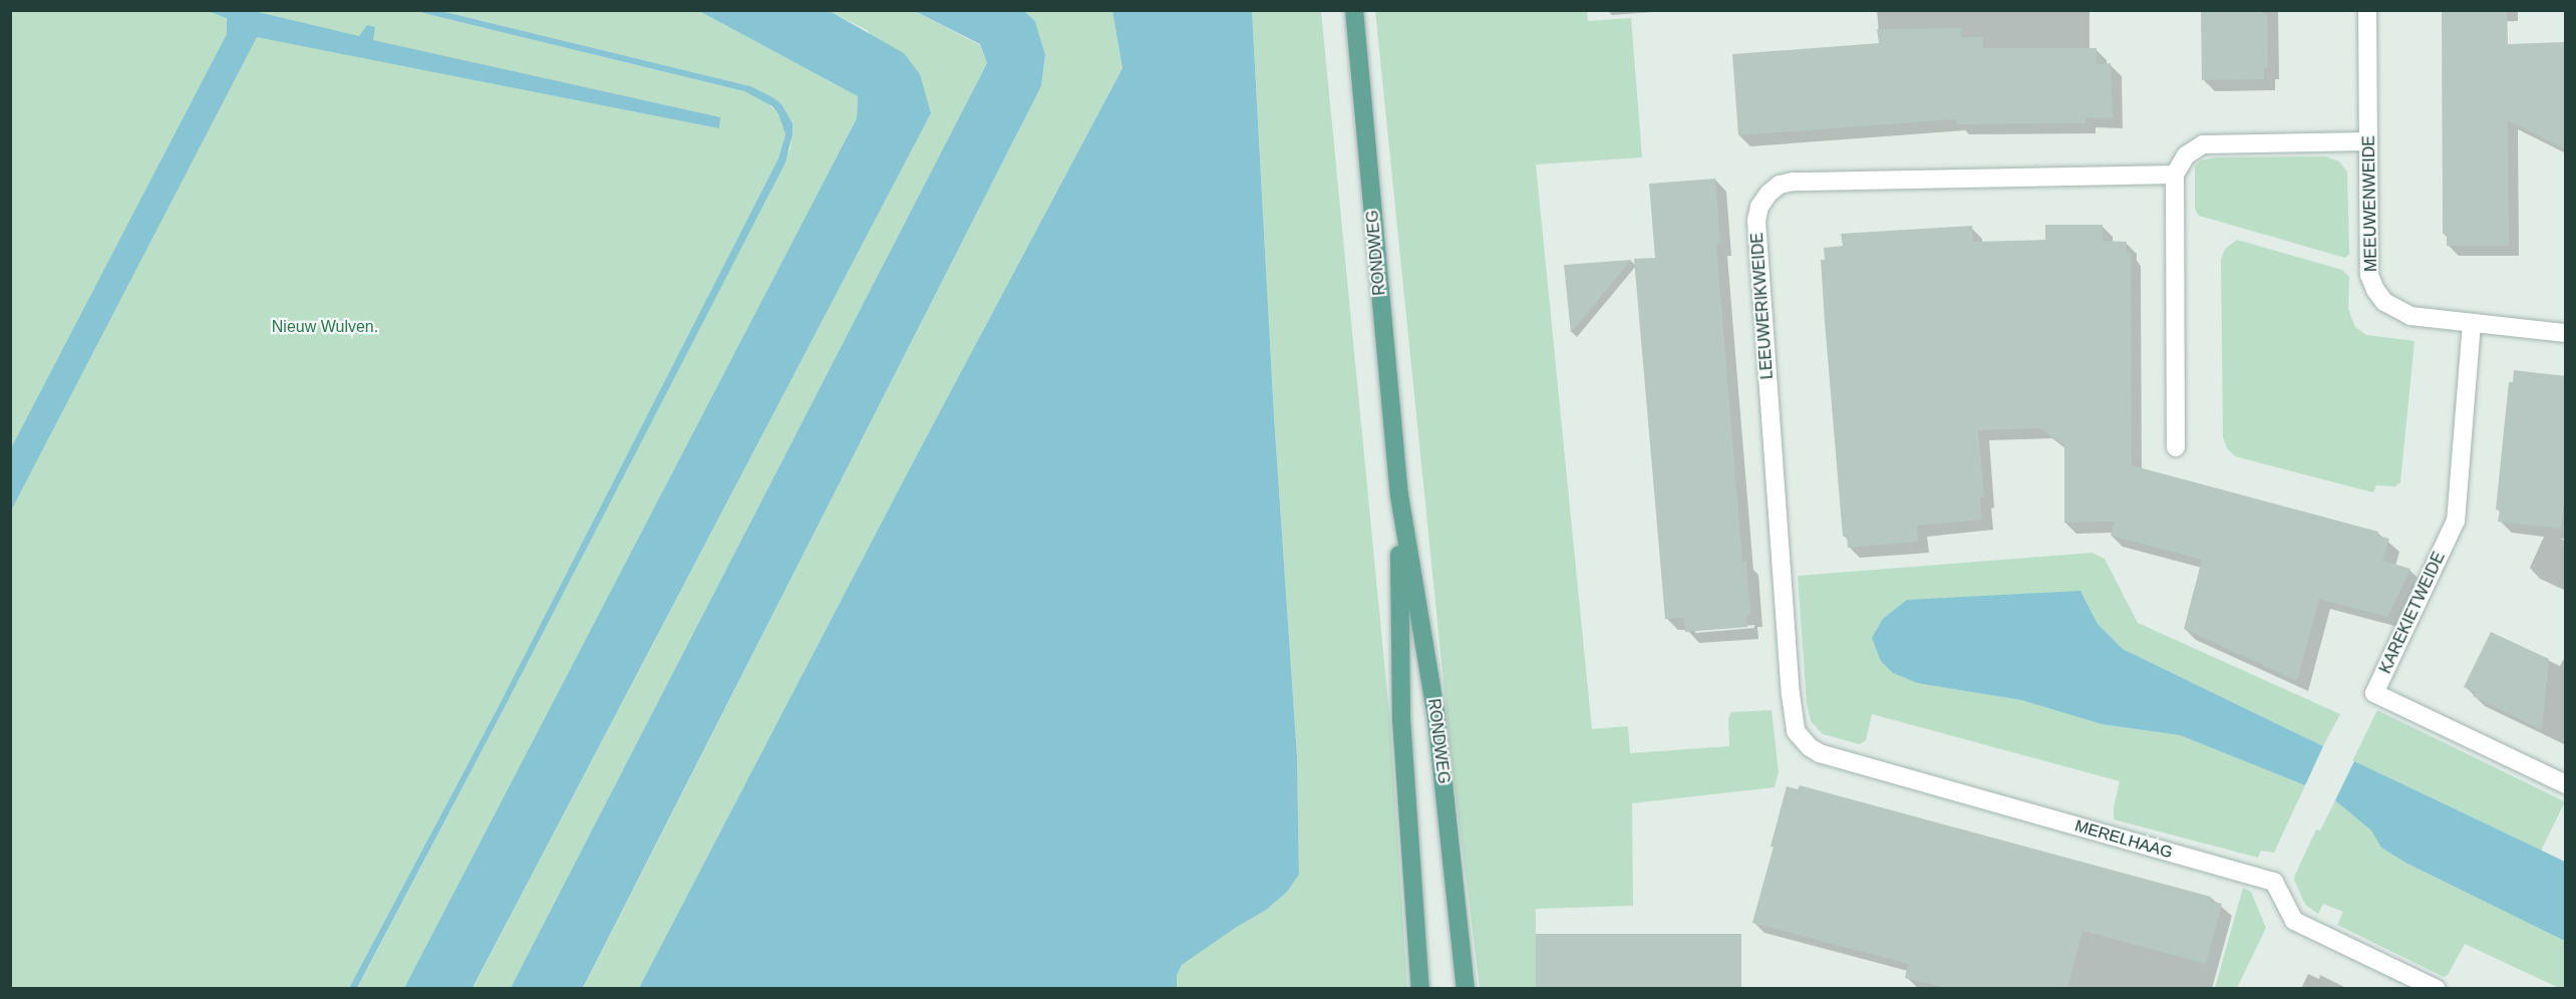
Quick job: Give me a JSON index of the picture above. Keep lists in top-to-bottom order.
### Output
{
  "streets": {
    "main road": ["RONDWEG"],
    "street": [
      "MEEUWENWEIDE",
      "LEEUWERIKWEIDE",
      "KAREKIETWEIDE",
      "MERELHAAG"
    ]
  },
  "crossings": [
    ["MEEUWENWEIDE", "KAREKIETWEIDE"],
    ["LEEUWERIKWEIDE", "MERELHAAG"]
  ],
  "parks": ["Nieuw Wulven."]
}
